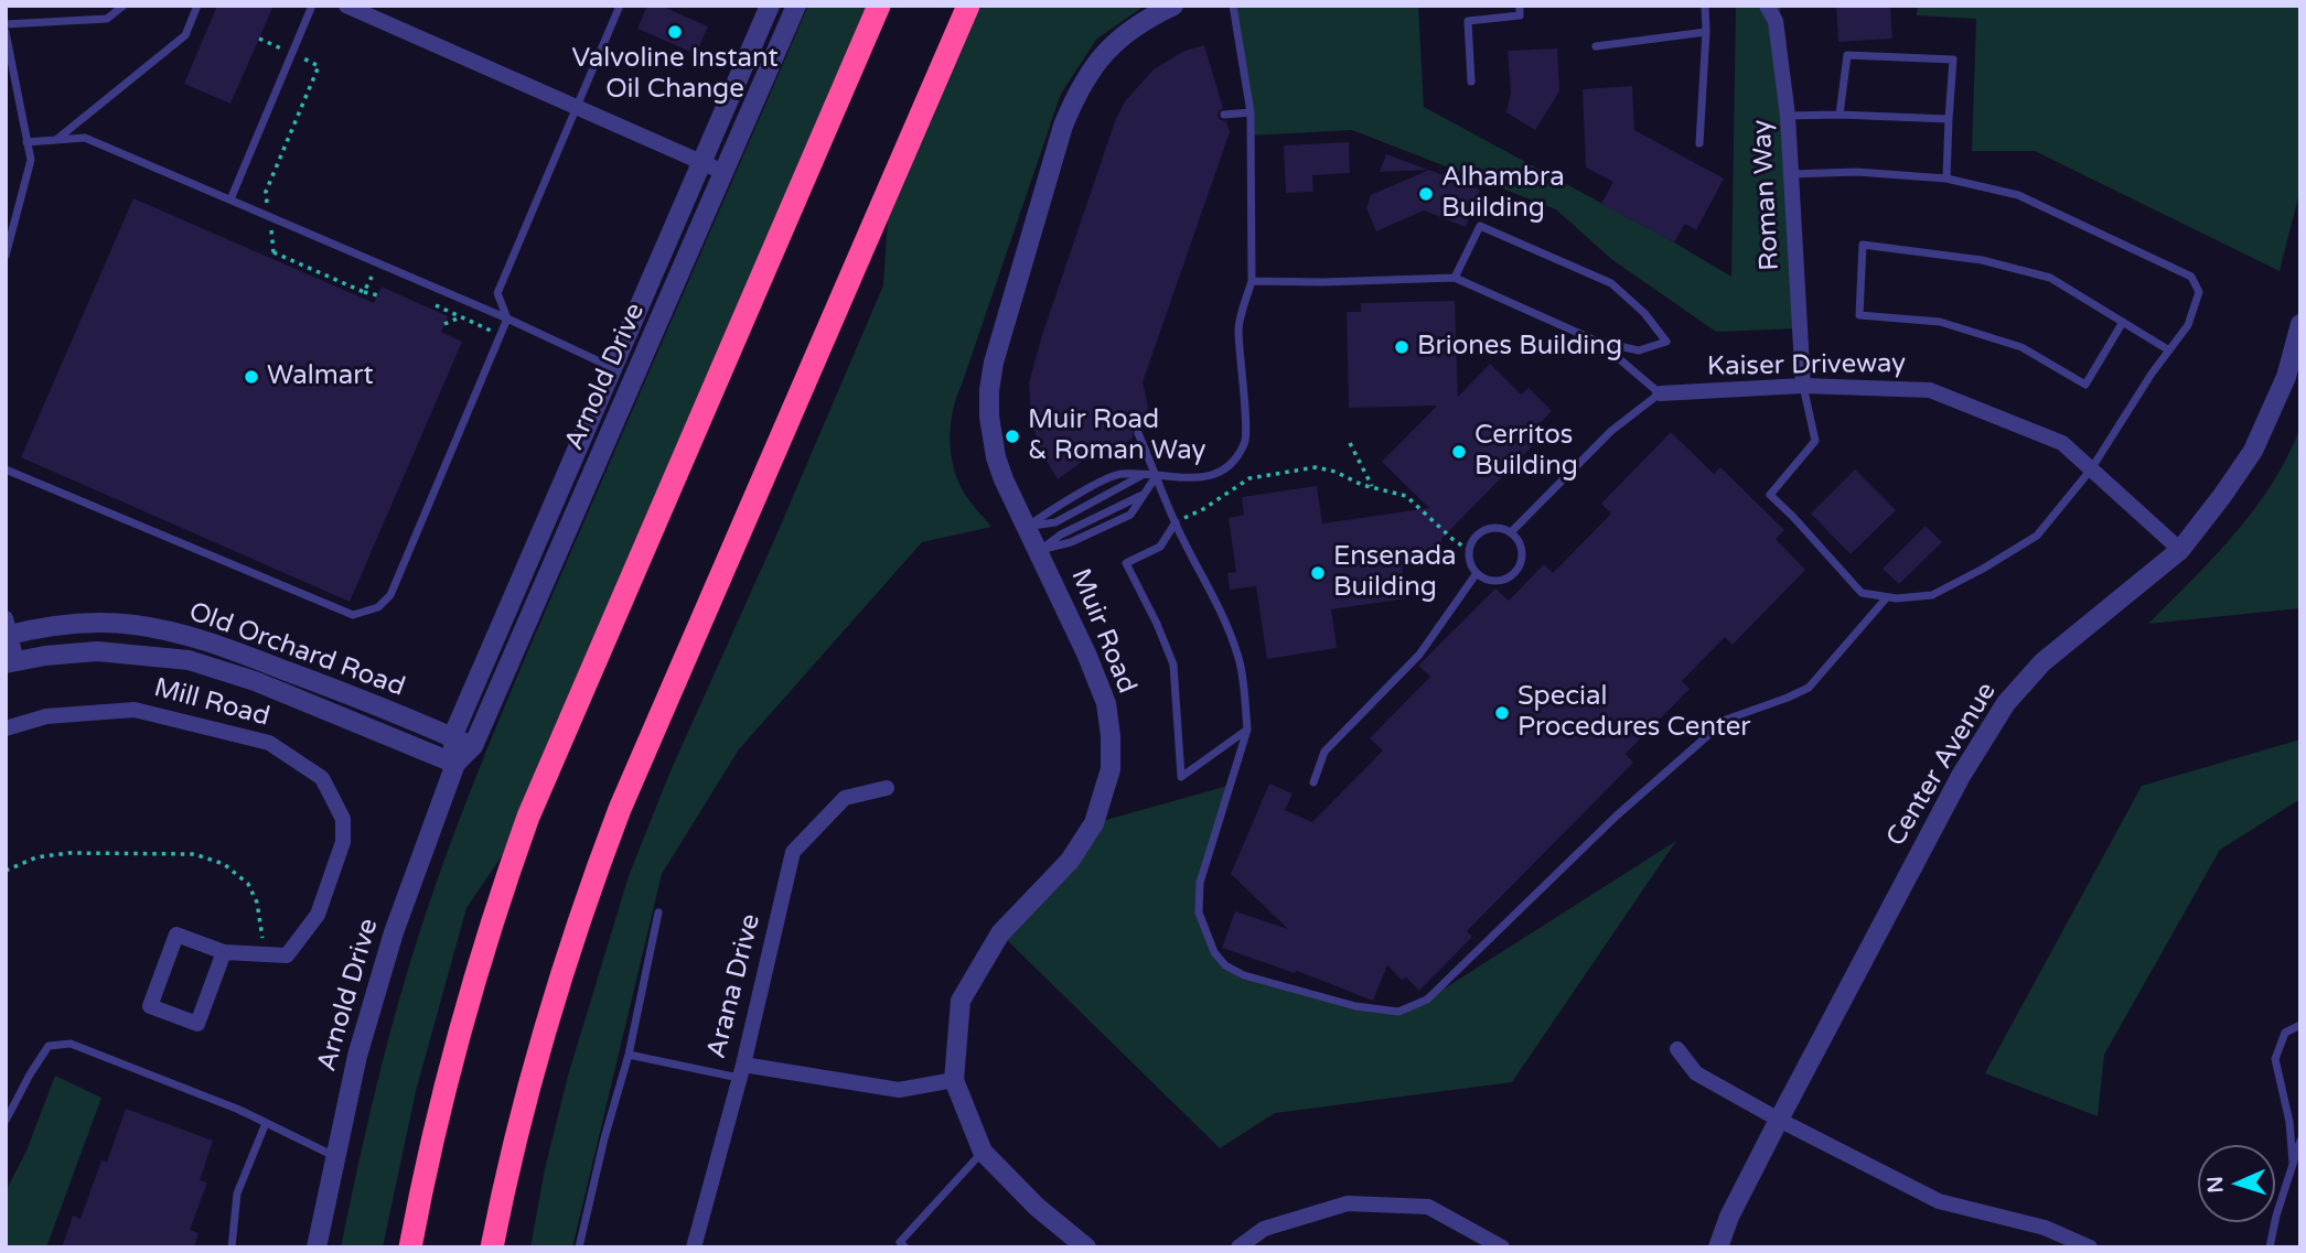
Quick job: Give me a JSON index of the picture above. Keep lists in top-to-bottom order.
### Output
{
  "streets": {
    "street": [
      "Roman Way",
      "Kaiser Driveway",
      "Arnold Drive",
      "Muir Road",
      "Old Orchard Road",
      "Mill Road",
      "Center Avenue",
      "Arana Drive"
    ]
  },
  "crossings": [
    ["Roman Way", "Kaiser Driveway"],
    ["Kaiser Driveway", "Center Avenue"],
    ["Arnold Drive", "Old Orchard Road"]
  ],
  "places": [
    "Valvoline Instant Oil Change",
    "Alhambra Building",
    "Briones Building",
    "Walmart",
    "Muir Road & Roman Way",
    "Cerritos Building",
    "Ensenada Building",
    "Special Procedures Center"
  ],
  "north": "left"
}
